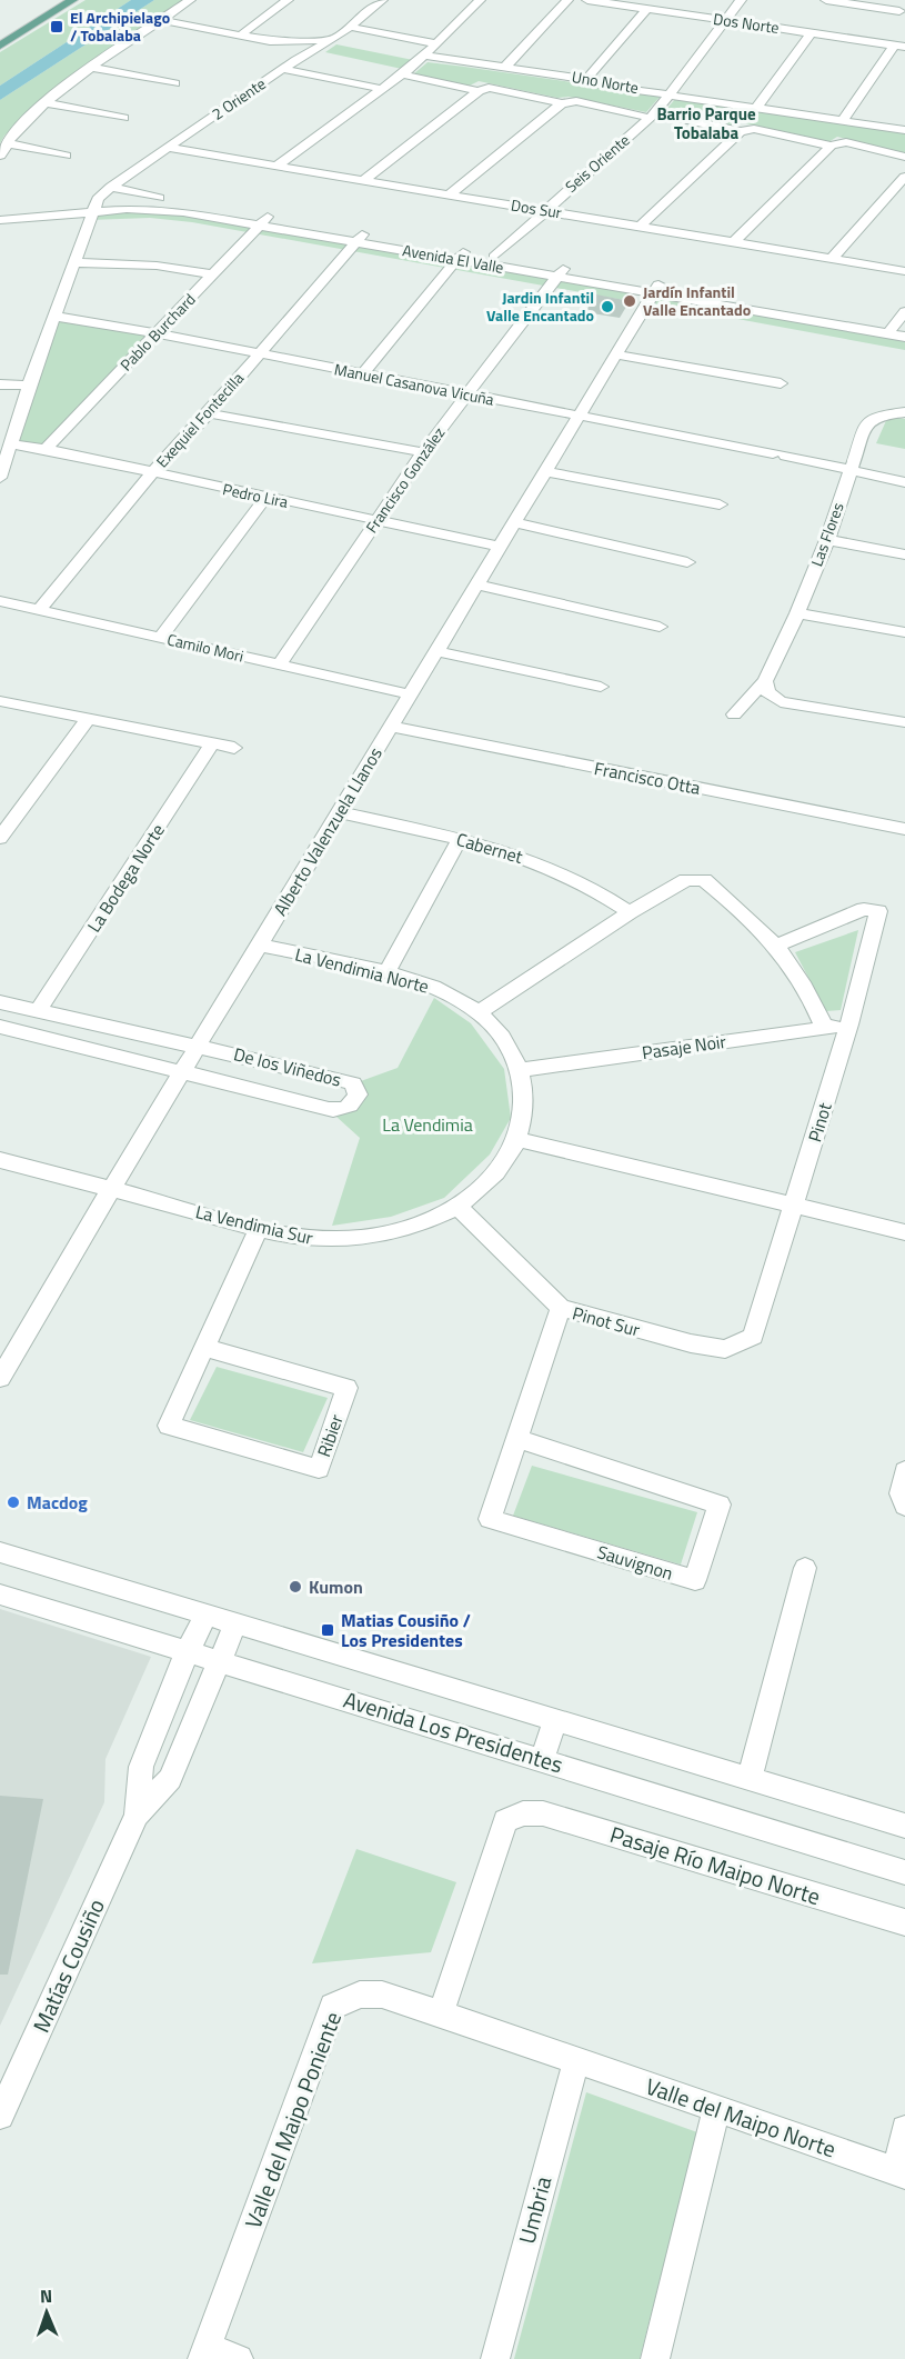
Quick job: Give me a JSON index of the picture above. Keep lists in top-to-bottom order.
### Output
{
  "streets": {
    "street": [
      "Dos Norte",
      "Uno Norte",
      "2 Oriente",
      "Seis Oriente",
      "Dos Sur",
      "Avenida El Valle",
      "Pablo Burchard",
      "Manuel Casanova Vicuña",
      "Exequiel Fontecilla",
      "Francisco González",
      "Pedro Lira",
      "Las Flores",
      "Camilo Mori",
      "Francisco Otta",
      "Alberto Valenzuela Llanos",
      "Cabernet",
      "La Bodega Norte",
      "La Vendimia Norte",
      "Pasaje Noir",
      "De los Viñedos",
      "Pinot",
      "La Vendimia Sur",
      "Pinot Sur",
      "Ribier",
      "Sauvignon",
      "Avenida Los Presidentes",
      "Pasaje Río Maipo Norte",
      "Matías Cousiño",
      "Valle del Maipo Norte",
      "Valle del Maipo Poniente",
      "Umbria"
    ]
  },
  "crossings": [
    ["Dos Norte", "Seis Oriente"],
    ["Uno Norte", "Seis Oriente"],
    ["2 Oriente", "Dos Sur"],
    ["2 Oriente", "Avenida El Valle"],
    ["Seis Oriente", "Dos Sur"],
    ["Seis Oriente", "Avenida El Valle"],
    ["Avenida El Valle", "Pablo Burchard"],
    ["Avenida El Valle", "Exequiel Fontecilla"],
    ["Avenida El Valle", "Francisco González"],
    ["Avenida El Valle", "Alberto Valenzuela Llanos"],
    ["Pablo Burchard", "Manuel Casanova Vicuña"],
    ["Pablo Burchard", "Pedro Lira"],
    ["Manuel Casanova Vicuña", "Exequiel Fontecilla"],
    ["Manuel Casanova Vicuña", "Francisco González"],
    ["Manuel Casanova Vicuña", "Las Flores"],
    ["Manuel Casanova Vicuña", "Alberto Valenzuela Llanos"],
    ["Exequiel Fontecilla", "Pedro Lira"],
    ["Exequiel Fontecilla", "Camilo Mori"],
    ["Francisco González", "Pedro Lira"],
    ["Francisco González", "Camilo Mori"],
    ["Pedro Lira", "Alberto Valenzuela Llanos"],
    ["Camilo Mori", "Alberto Valenzuela Llanos"],
    ["Francisco Otta", "Alberto Valenzuela Llanos"],
    ["Alberto Valenzuela Llanos", "Cabernet"],
    ["Alberto Valenzuela Llanos", "La Vendimia Norte"],
    ["Alberto Valenzuela Llanos", "De los Viñedos"],
    ["Alberto Valenzuela Llanos", "La Vendimia Sur"],
    ["La Bodega Norte", "De los Viñedos"],
    ["La Vendimia Norte", "Pasaje Noir"],
    ["La Vendimia Norte", "La Vendimia Sur"],
    ["Pasaje Noir", "Pinot"],
    ["Pinot", "Pinot Sur"],
    ["La Vendimia Sur", "Pinot Sur"],
    ["La Vendimia Sur", "Ribier"],
    ["Pinot Sur", "Sauvignon"],
    ["Avenida Los Presidentes", "Matías Cousiño"],
    ["Pasaje Río Maipo Norte", "Valle del Maipo Poniente"],
    ["Valle del Maipo Norte", "Valle del Maipo Poniente"],
    ["Valle del Maipo Norte", "Umbria"],
    ["Valle del Maipo Poniente", "Umbria"]
  ],
  "districts": ["Barrio Parque Tobalaba"],
  "parks": ["La Vendimia"],
  "places": {
    "transit": ["El Archipielago / Tobalaba", "Matias Cousiño / Los Presidentes"],
    "other": [
      "Jardín Infantil Valle Encantado",
      "Jardin Infantil Valle Encantado",
      "Macdog",
      "Kumon"
    ]
  },
  "north": "top"
}
